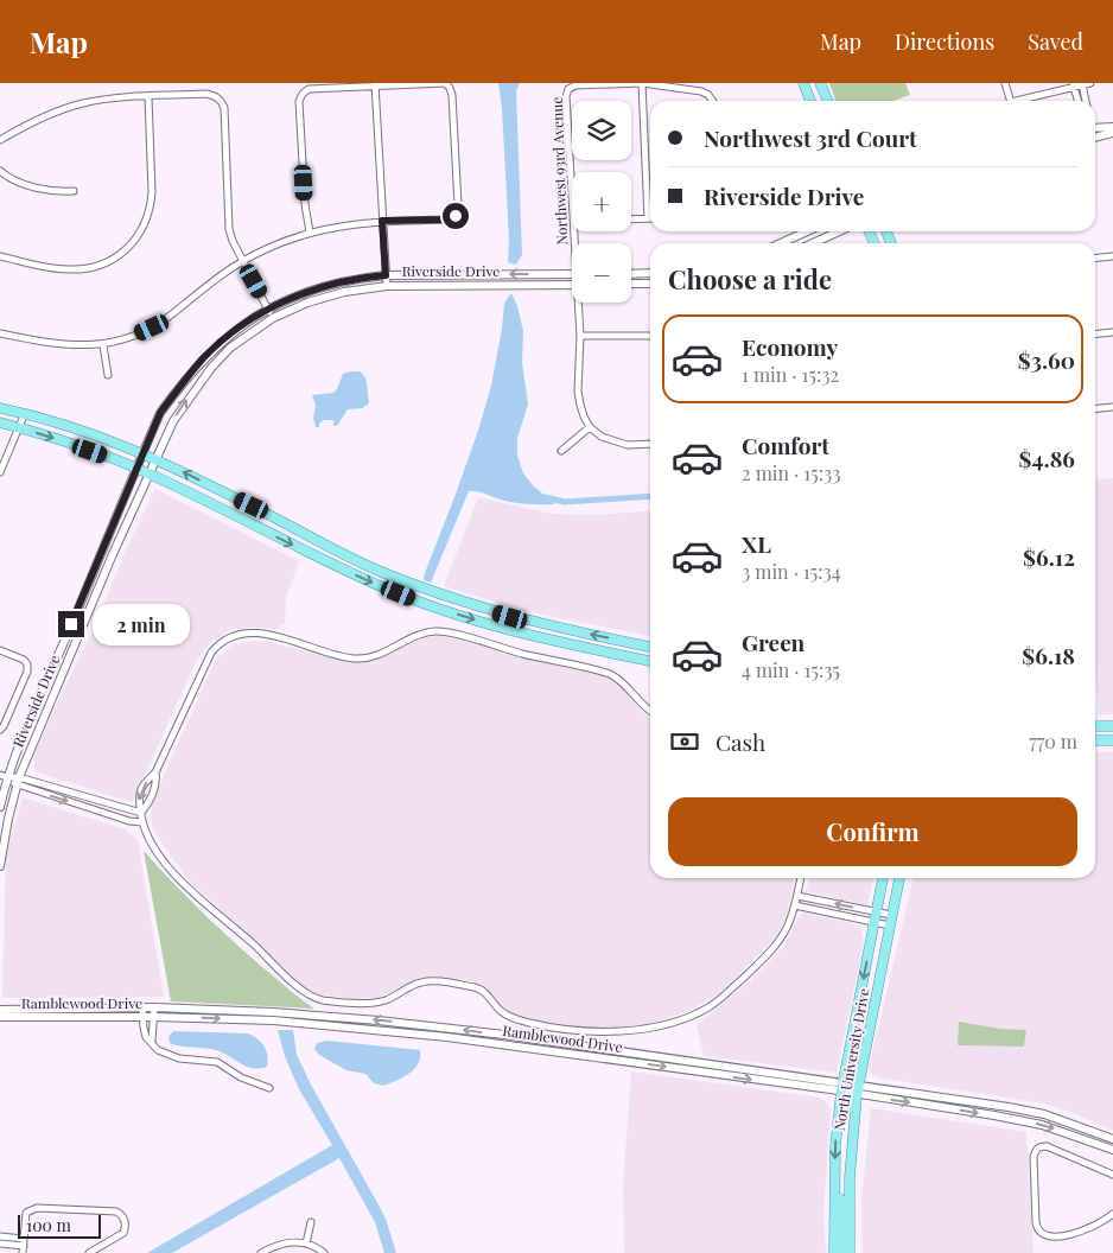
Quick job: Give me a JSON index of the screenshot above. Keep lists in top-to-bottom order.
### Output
{
  "streets": {
    "main road": ["North University Drive"],
    "street": ["Northwest 93rd Avenue", "Riverside Drive", "Ramblewood Drive"]
  },
  "crossings": [
    ["Ramblewood Drive", "North University Drive"]
  ],
  "scale_bar": "100 m",
  "page": {
    "header": "Map",
    "nav": ["Map", "Directions", "Saved"],
    "map_buttons": ["+", "−"],
    "banner": ["Northwest 3rd Court", "Riverside Drive"],
    "heading": "Choose a ride",
    "list": [
      {
        "name": "Economy",
        "note": "1 min · 15:32",
        "value": "$3.60"
      },
      {
        "name": "Comfort",
        "note": "2 min · 15:33",
        "value": "$4.86"
      },
      {
        "name": "XL",
        "note": "3 min · 15:34",
        "value": "$6.12"
      },
      {
        "name": "Green",
        "note": "4 min · 15:35",
        "value": "$6.18"
      }
    ],
    "bubble": "2 min",
    "pay": ["Cash", "770 m"],
    "buttons": "Confirm",
    "scale": "100 m"
  }
}
